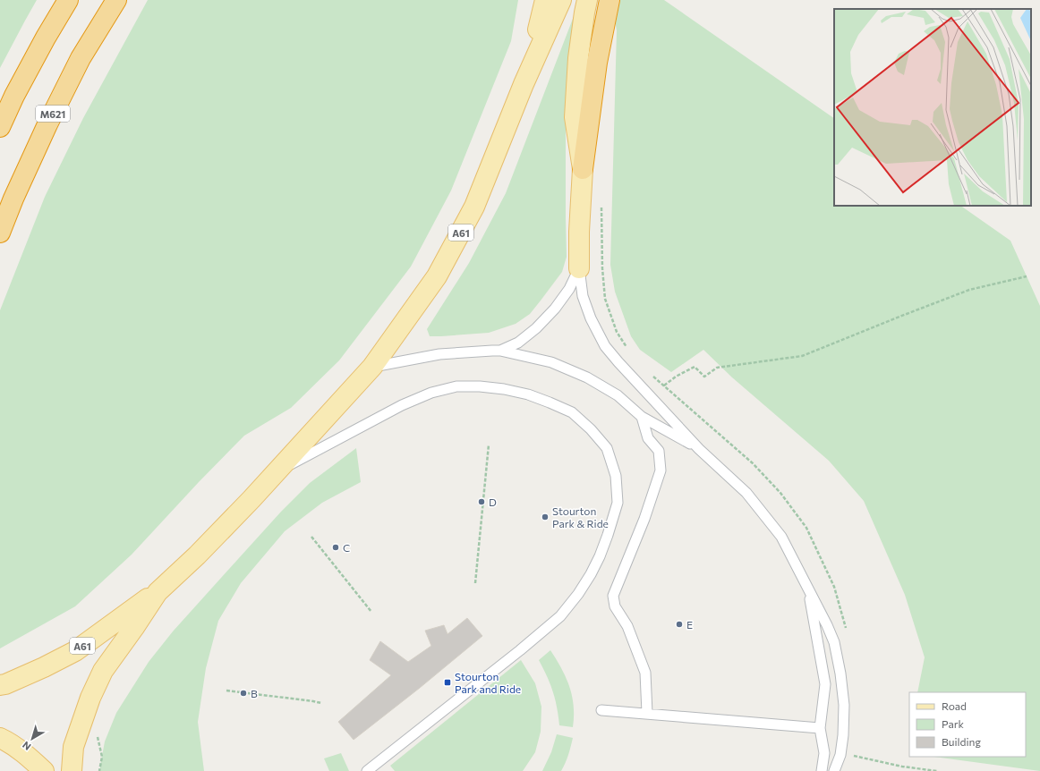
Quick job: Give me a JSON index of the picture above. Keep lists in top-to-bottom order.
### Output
{
  "streets": {
    "highway": ["M621"],
    "main road": ["A61"]
  },
  "places": {
    "other": [
      "D",
      "Stourton Park & Ride",
      "C",
      "E",
      "B"
    ],
    "transit": ["Stourton Park and Ride"]
  },
  "legend": ["Road", "Park", "Building"],
  "north": "bottom left"
}
